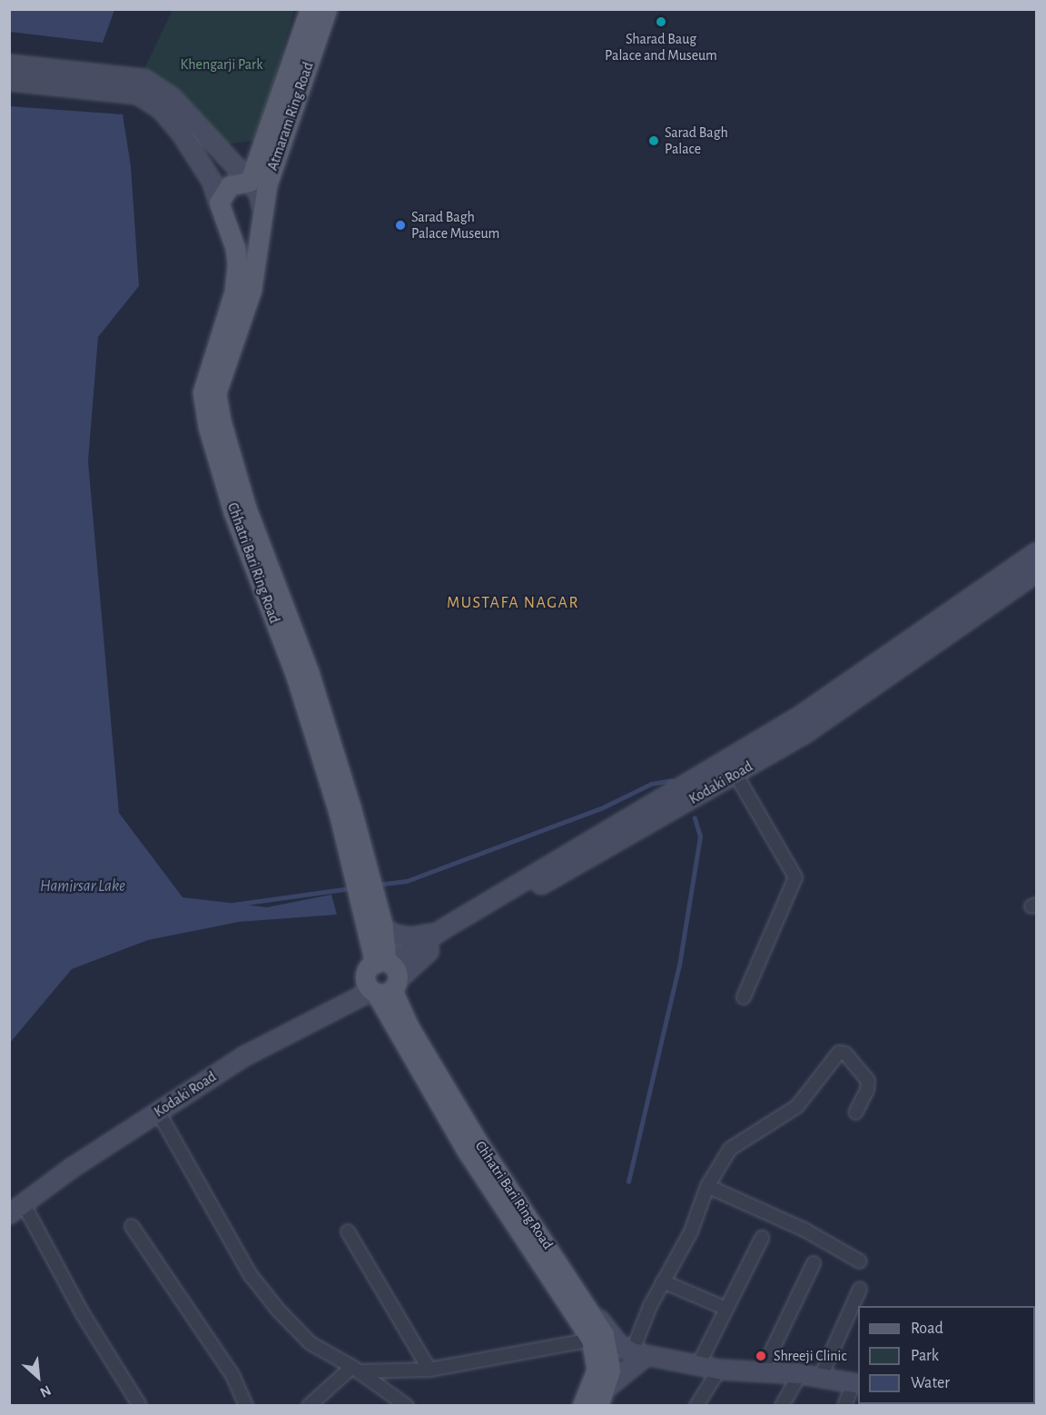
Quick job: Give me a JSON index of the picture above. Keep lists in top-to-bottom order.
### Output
{
  "streets": {
    "main road": ["Atmaram Ring Road", "Chhatri Bari Ring Road", "Kodaki Road"]
  },
  "crossings": [
    ["Atmaram Ring Road", "Chhatri Bari Ring Road"],
    ["Chhatri Bari Ring Road", "Kodaki Road"]
  ],
  "districts": ["MUSTAFA NAGAR"],
  "water": ["Hamirsar Lake"],
  "parks": ["Khengarji Park"],
  "places": [
    "Sharad Baug Palace and Museum",
    "Sarad Bagh Palace",
    "Sarad Bagh Palace Museum",
    "Shreeji Clinic"
  ],
  "legend": ["Road", "Park", "Water"],
  "north": "bottom right"
}
